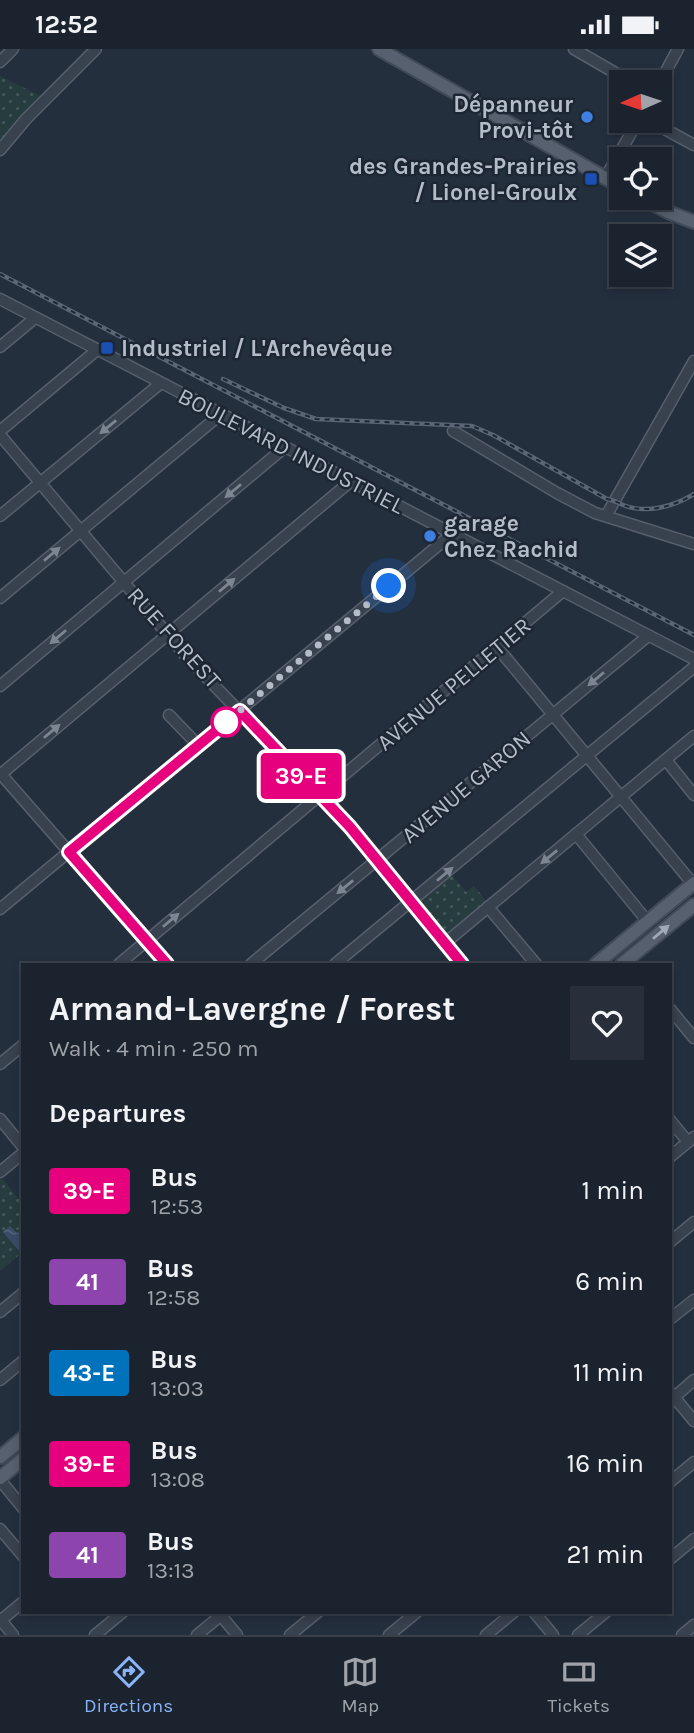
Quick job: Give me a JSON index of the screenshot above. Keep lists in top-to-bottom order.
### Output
{
  "streets": {
    "street": [
      "BOULEVARD INDUSTRIEL",
      "RUE FOREST",
      "AVENUE PELLETIER",
      "AVENUE GARON"
    ]
  },
  "crossings": [
    ["BOULEVARD INDUSTRIEL", "AVENUE PELLETIER"],
    ["BOULEVARD INDUSTRIEL", "AVENUE GARON"],
    ["RUE FOREST", "AVENUE PELLETIER"],
    ["RUE FOREST", "AVENUE GARON"]
  ],
  "one_way": ["AVENUE PELLETIER"],
  "places": {
    "other": ["Dépanneur Provi-tôt", "garage Chez Rachid"],
    "transit": ["des Grandes-Prairies / Lionel-Groulx", "Industriel / L'Archevêque"]
  },
  "lines": ["bus line 39-E"],
  "north": "left",
  "page": {
    "status": "12:52",
    "on_map": "39-E",
    "heading": [
      ["Armand-Lavergne / Forest", "Walk · 4 min · 250 m"],
      "Departures"
    ],
    "list": [
      {
        "mark": "39-E",
        "name": "Bus",
        "note": "12:53",
        "value": "1 min"
      },
      {
        "mark": "41",
        "name": "Bus",
        "note": "12:58",
        "value": "6 min"
      },
      {
        "mark": "43-E",
        "name": "Bus",
        "note": "13:03",
        "value": "11 min"
      },
      {
        "mark": "39-E",
        "name": "Bus",
        "note": "13:08",
        "value": "16 min"
      },
      {
        "mark": "41",
        "name": "Bus",
        "note": "13:13",
        "value": "21 min"
      }
    ],
    "tabs": ["Directions", "Map", "Tickets"]
  }
}
